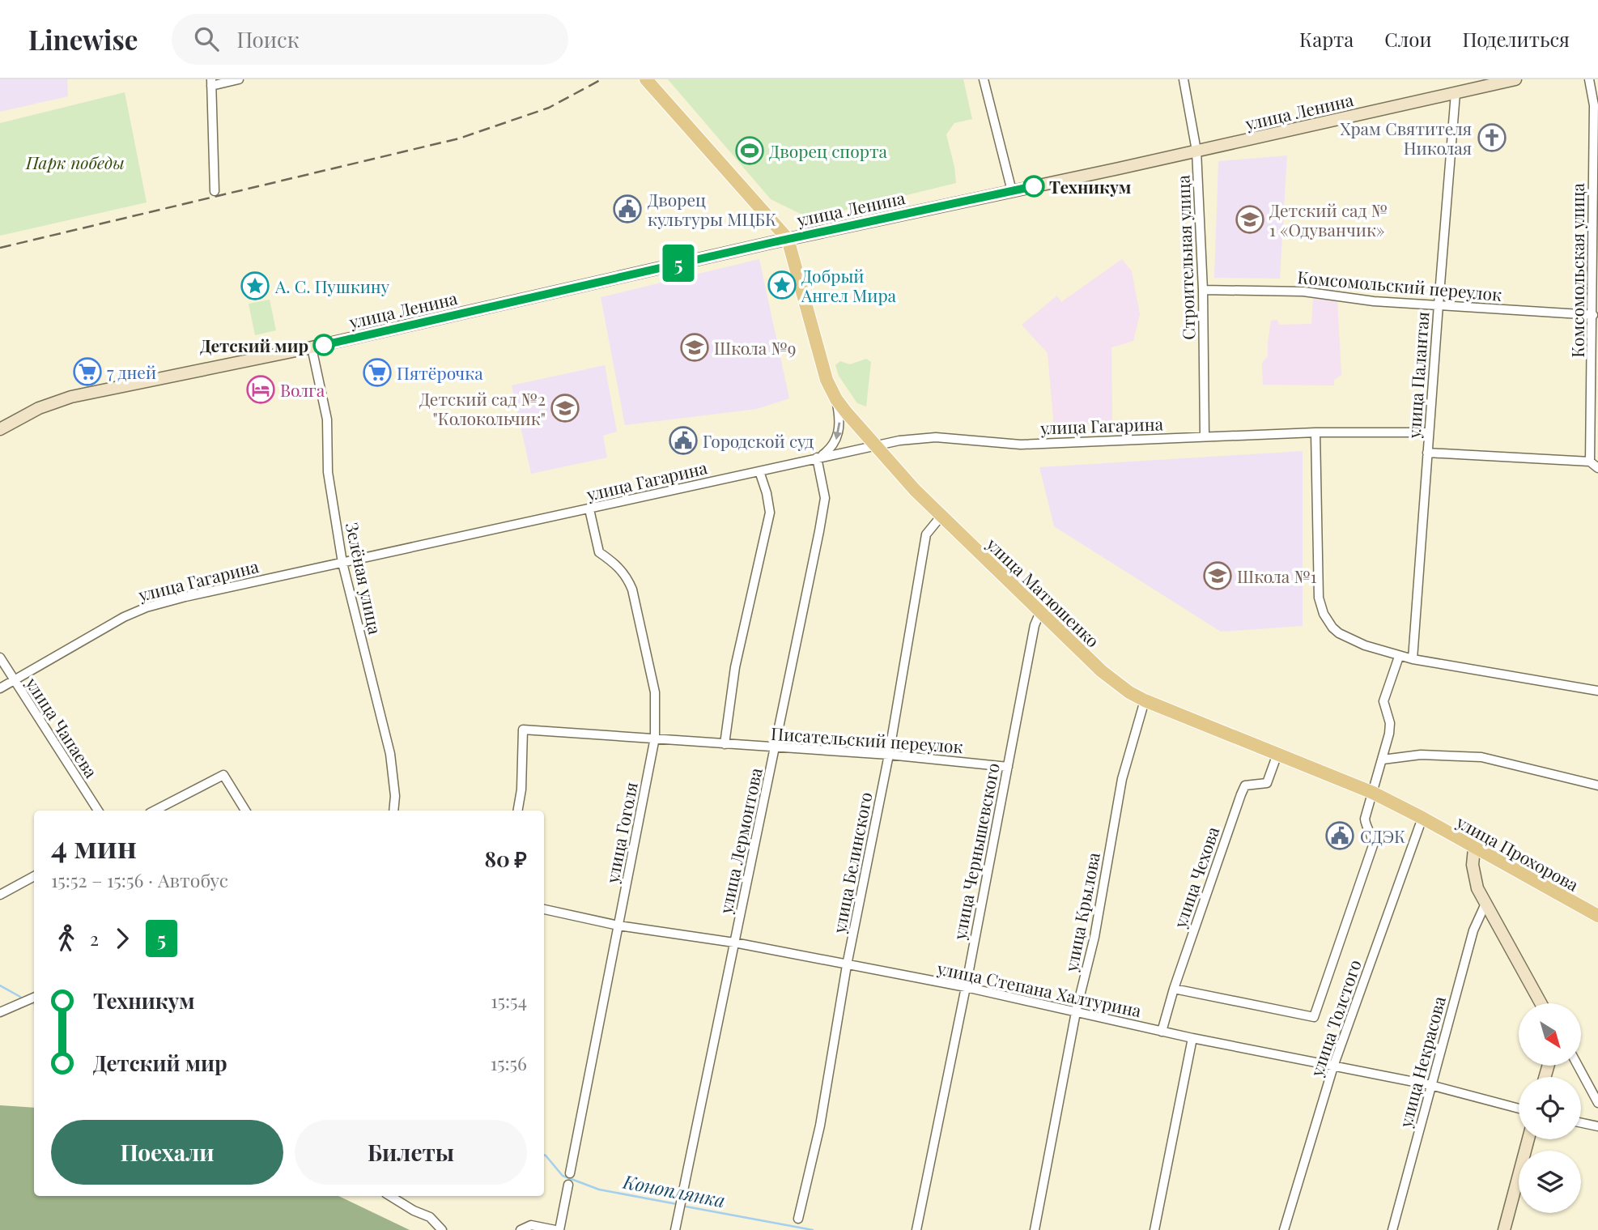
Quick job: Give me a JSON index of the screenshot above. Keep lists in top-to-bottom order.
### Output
{
  "streets": {
    "main road": ["улица Ленина", "улица Матюшенко", "улица Прохорова"],
    "street": [
      "Строительная улица",
      "Комсомольская улица",
      "Комсомольский переулок",
      "улица Палантая",
      "улица Гагарина",
      "Зелёная улица",
      "улица Чапаева",
      "Писательский переулок",
      "улица Гоголя",
      "улица Лермонтова",
      "улица Чернышевского",
      "улица Белинского",
      "улица Чехова",
      "улица Крылова",
      "улица Степана Халтурина",
      "улица Толстого",
      "улица Некрасова"
    ]
  },
  "crossings": [
    ["улица Ленина", "Строительная улица"],
    ["улица Ленина", "улица Палантая"],
    ["улица Ленина", "Зелёная улица"],
    ["улица Ленина", "улица Матюшенко"],
    ["Строительная улица", "Комсомольский переулок"],
    ["Строительная улица", "улица Гагарина"],
    ["Комсомольская улица", "Комсомольский переулок"],
    ["Комсомольский переулок", "улица Палантая"],
    ["улица Палантая", "улица Гагарина"],
    ["улица Гагарина", "Зелёная улица"],
    ["улица Гагарина", "улица Матюшенко"],
    ["улица Гагарина", "улица Чапаева"],
    ["улица Гагарина", "улица Гоголя"],
    ["улица Гагарина", "улица Лермонтова"],
    ["улица Матюшенко", "улица Чернышевского"],
    ["улица Матюшенко", "улица Прохорова"],
    ["улица Матюшенко", "улица Белинского"],
    ["улица Матюшенко", "улица Чехова"],
    ["улица Матюшенко", "улица Крылова"],
    ["улица Матюшенко", "улица Толстого"],
    ["Писательский переулок", "улица Гоголя"],
    ["Писательский переулок", "улица Лермонтова"],
    ["Писательский переулок", "улица Чернышевского"],
    ["Писательский переулок", "улица Белинского"],
    ["улица Гоголя", "улица Степана Халтурина"],
    ["улица Лермонтова", "улица Степана Халтурина"],
    ["улица Чернышевского", "улица Степана Халтурина"],
    ["улица Прохорова", "улица Толстого"],
    ["улица Белинского", "улица Степана Халтурина"],
    ["улица Чехова", "улица Степана Халтурина"],
    ["улица Крылова", "улица Степана Халтурина"],
    ["улица Степана Халтурина", "улица Толстого"],
    ["улица Степана Халтурина", "улица Некрасова"]
  ],
  "water": ["Коноплянка"],
  "parks": ["Парк победы"],
  "places": {
    "church": ["Храм Святителя Николая"],
    "sports": ["Дворец спорта"],
    "other": ["Техникум", "Детский мир"],
    "public building": ["Дворец культуры МЦБК", "Городской суд", "СДЭК"],
    "school or university": [
      "Детский сад № 1 «Одуванчик»",
      "Школа №9",
      "Детский сад №2 \"Колокольчик\"",
      "Школа №1"
    ],
    "place": ["Добрый Ангел Мира", "А. С. Пушкину"],
    "supermarket": ["7 дней", "Пятёрочка"],
    "hotel": ["Волга"]
  },
  "lines": ["bus line 5"],
  "north": "bottom right",
  "page": {
    "header": "Linewise",
    "search": "Поиск",
    "nav": ["Карта", "Слои", "Поделиться"],
    "on_map": "5",
    "heading": ["4 мин", "15:52 – 15:56 · Автобус", "80 ₽"],
    "legs": ["2", "5"],
    "list": [
      {
        "name": "Техникум",
        "value": "15:54"
      },
      {
        "name": "Детский мир",
        "value": "15:56"
      }
    ],
    "buttons": ["Поехали", "Билеты"]
  }
}
